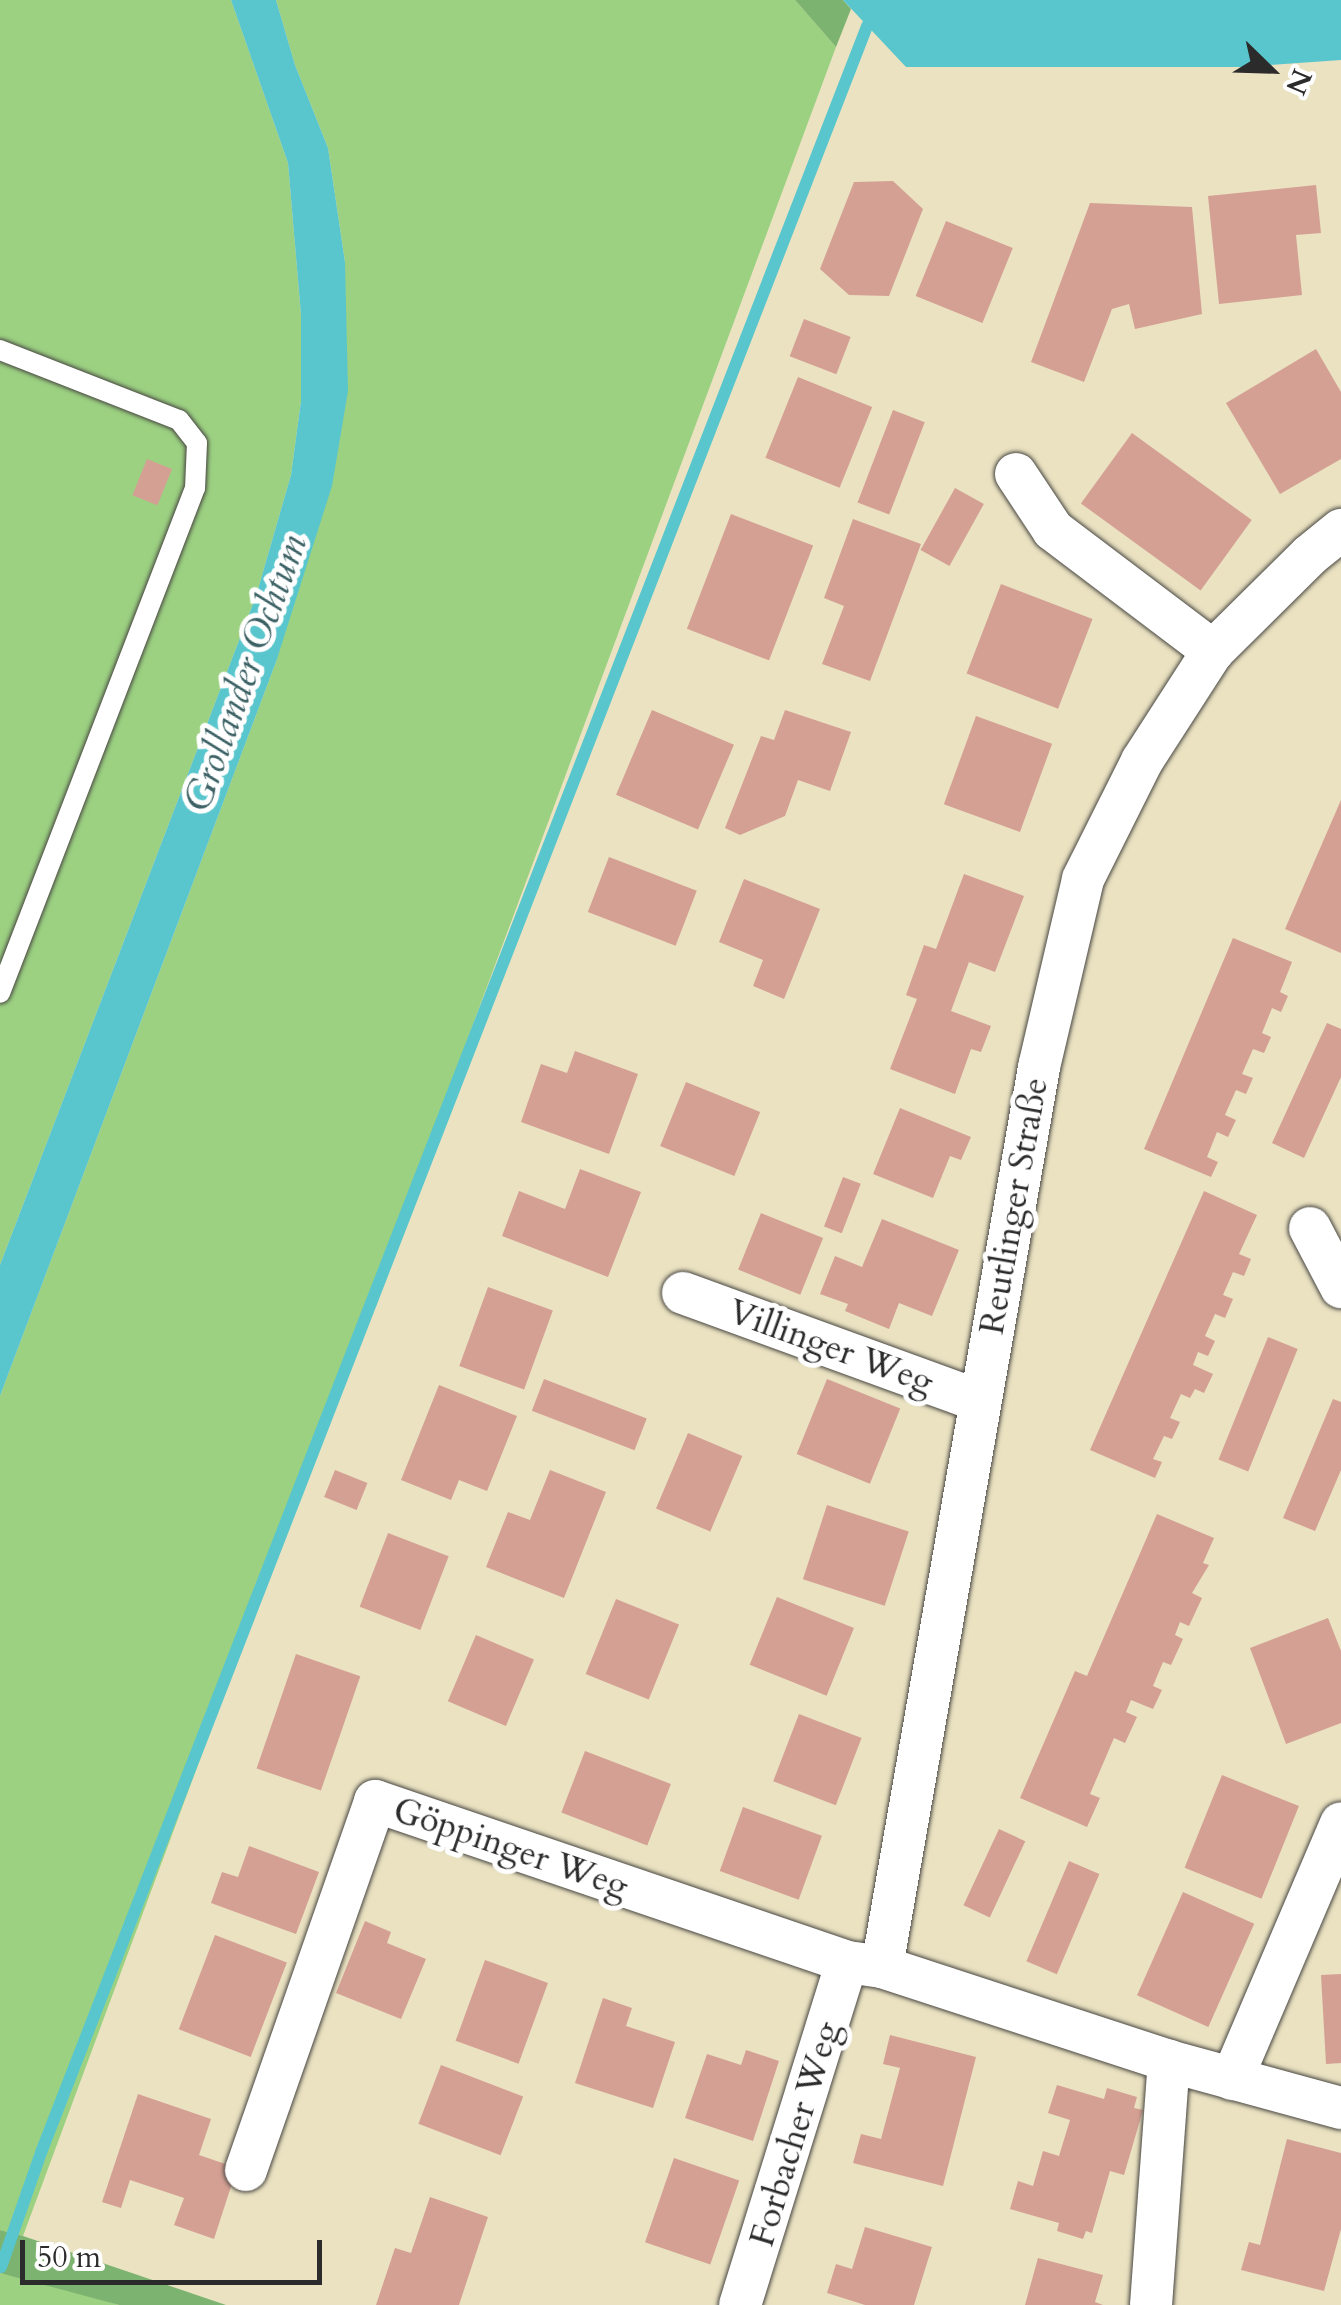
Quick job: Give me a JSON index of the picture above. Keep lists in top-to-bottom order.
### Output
{
  "streets": {
    "street": [
      "Reutlinger Straße",
      "Villinger Weg",
      "Göppinger Weg",
      "Forbacher Weg"
    ]
  },
  "crossings": [
    ["Reutlinger Straße", "Villinger Weg"],
    ["Reutlinger Straße", "Göppinger Weg"],
    ["Reutlinger Straße", "Forbacher Weg"],
    ["Göppinger Weg", "Forbacher Weg"]
  ],
  "water": ["Grollander Ochtum"],
  "scale_bar": "50 m",
  "north": "bottom right"
}
